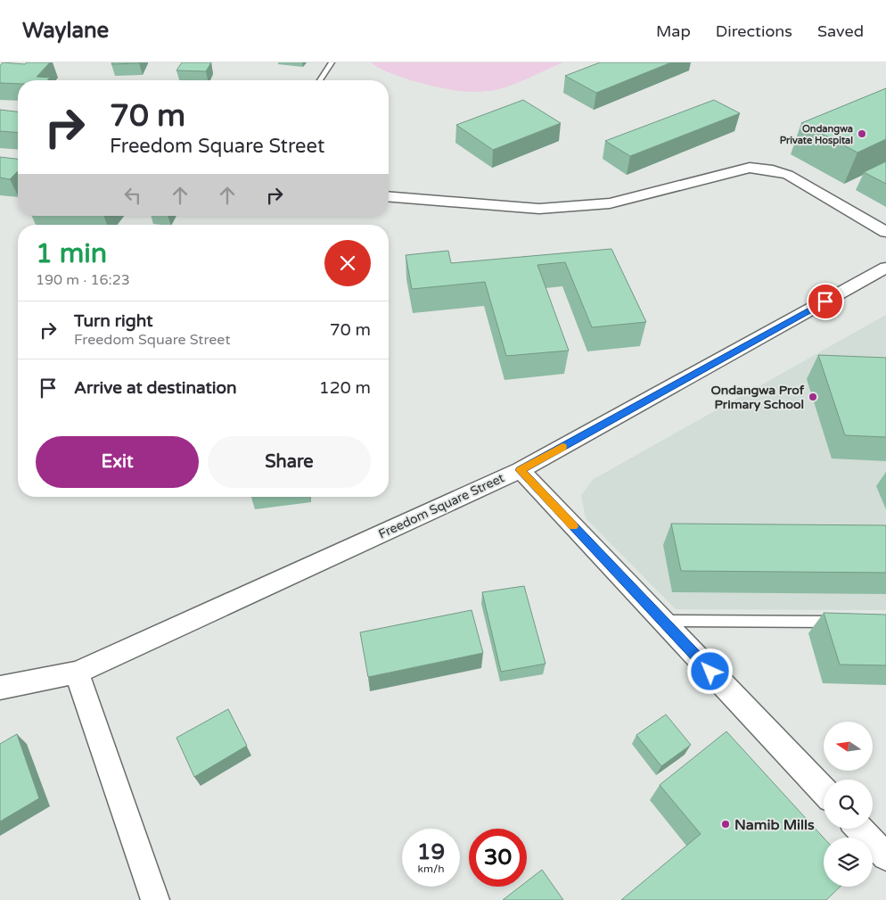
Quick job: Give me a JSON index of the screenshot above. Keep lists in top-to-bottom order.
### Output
{
  "streets": {
    "street": ["Freedom Square Street"]
  },
  "places": ["Ondangwa Private Hospital", "Ondangwa Prof Primary School", "Namib Mills"],
  "north": "left",
  "page": {
    "header": "Waylane",
    "nav": ["Map", "Directions", "Saved"],
    "turn": ["70 m", "Freedom Square Street"],
    "heading": ["1 min", "190 m · 16:23"],
    "list": [
      {
        "name": "Turn right",
        "note": "Freedom Square Street",
        "value": "70 m"
      },
      {
        "name": "Arrive at destination",
        "value": "120 m"
      }
    ],
    "buttons": ["Exit", "Share"],
    "speed": "19 km/h",
    "limit": "30"
  }
}
